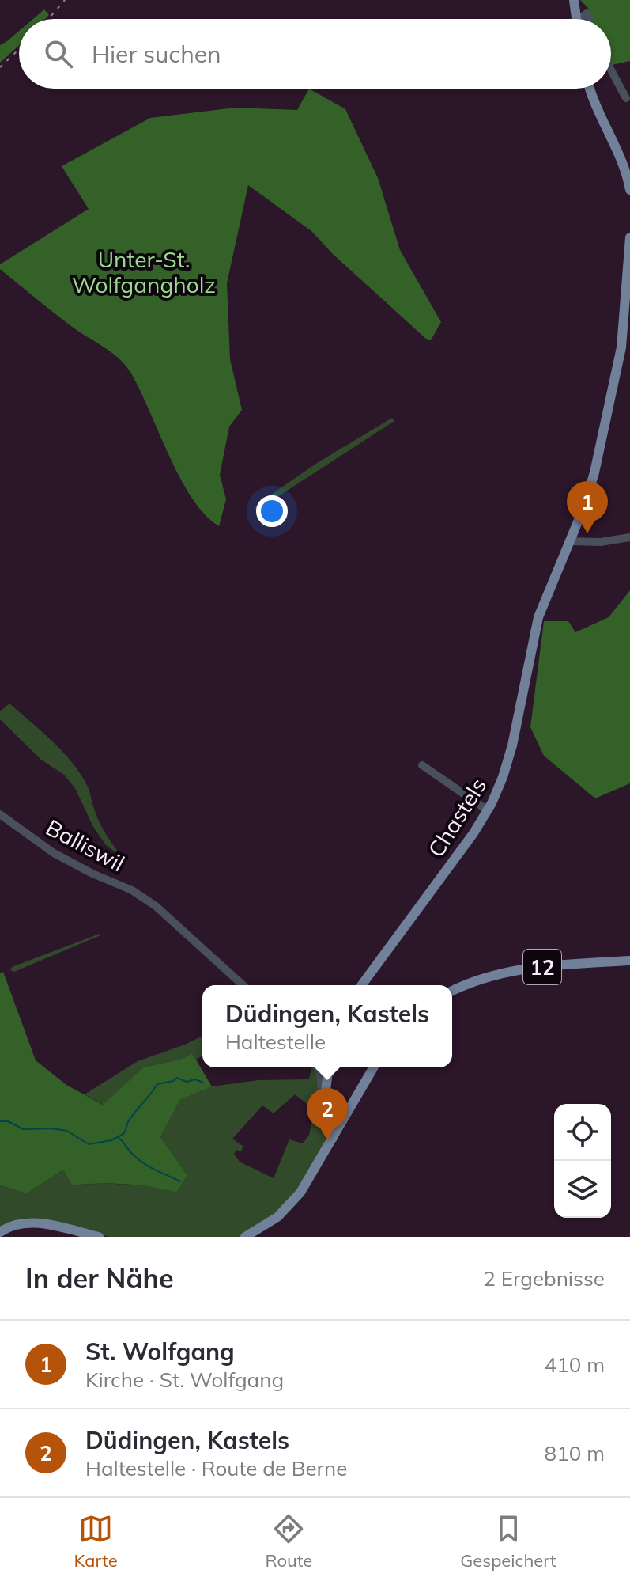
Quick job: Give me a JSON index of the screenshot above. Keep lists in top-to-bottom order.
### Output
{
  "streets": {
    "main road": ["Chastels", "12"],
    "street": ["Balliswil"]
  },
  "parks": ["Unter-St. Wolfgangholz"],
  "page": {
    "search": "Hier suchen",
    "pins": ["1", "2"],
    "popup": ["Düdingen, Kastels", "Haltestelle"],
    "heading": ["In der Nähe", "2 Ergebnisse"],
    "list": [
      {
        "mark": "1",
        "name": "St. Wolfgang",
        "note": "Kirche · St. Wolfgang",
        "value": "410 m"
      },
      {
        "mark": "2",
        "name": "Düdingen, Kastels",
        "note": "Haltestelle · Route de Berne",
        "value": "810 m"
      }
    ],
    "nav": ["Karte", "Route", "Gespeichert"]
  }
}
